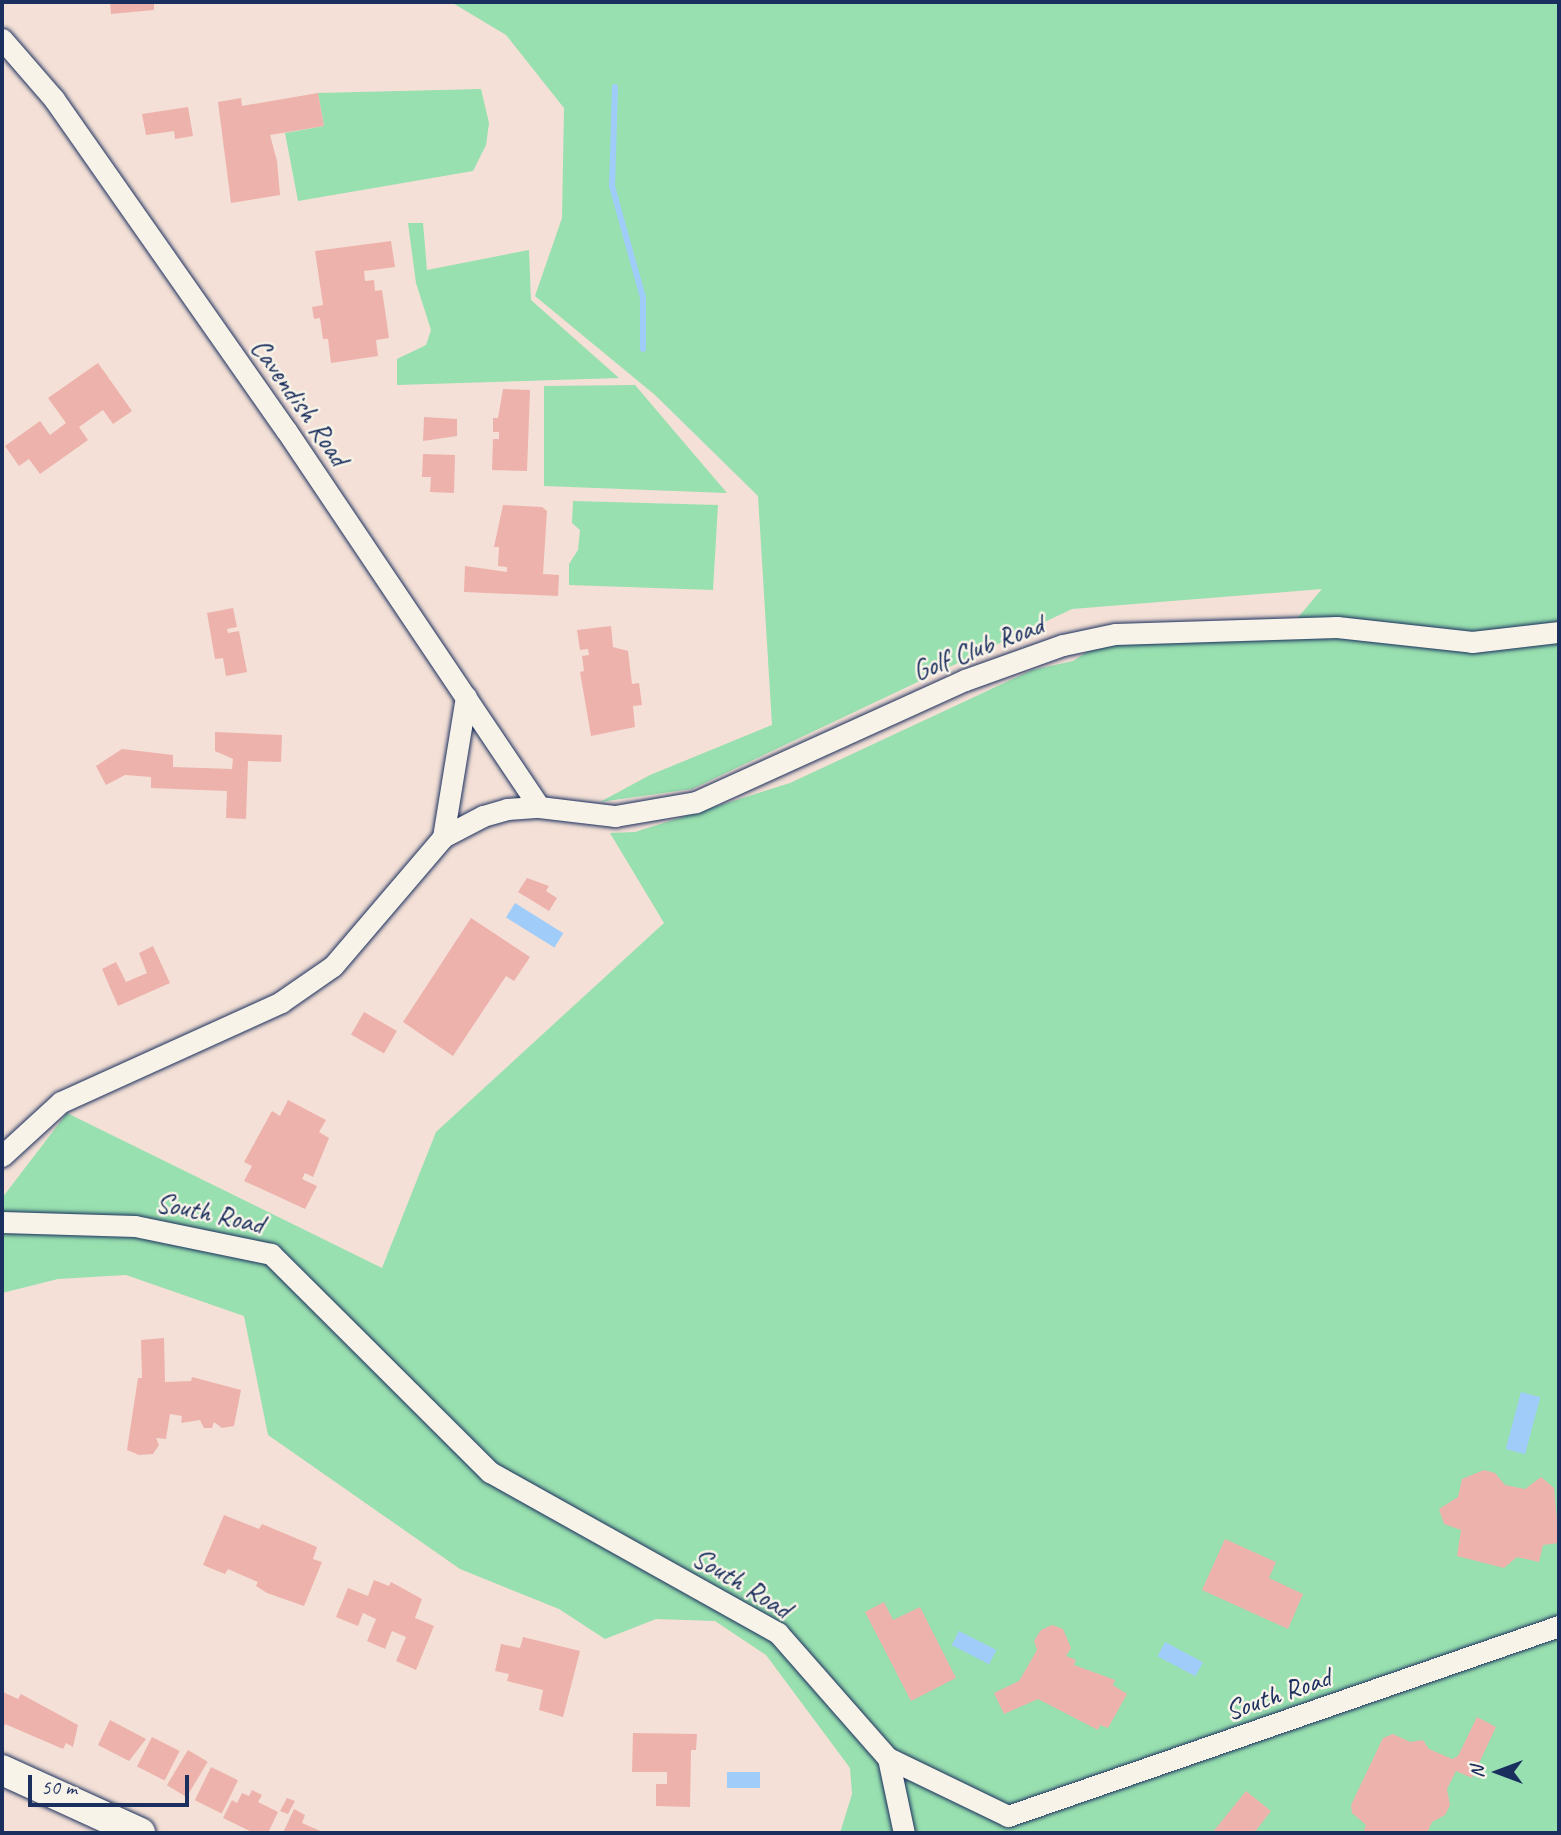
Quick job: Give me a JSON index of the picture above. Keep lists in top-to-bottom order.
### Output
{
  "streets": {
    "street": ["Cavendish Road", "Golf Club Road", "South Road"]
  },
  "crossings": [
    ["Cavendish Road", "Golf Club Road"]
  ],
  "scale_bar": "50 m",
  "north": "left"
}
